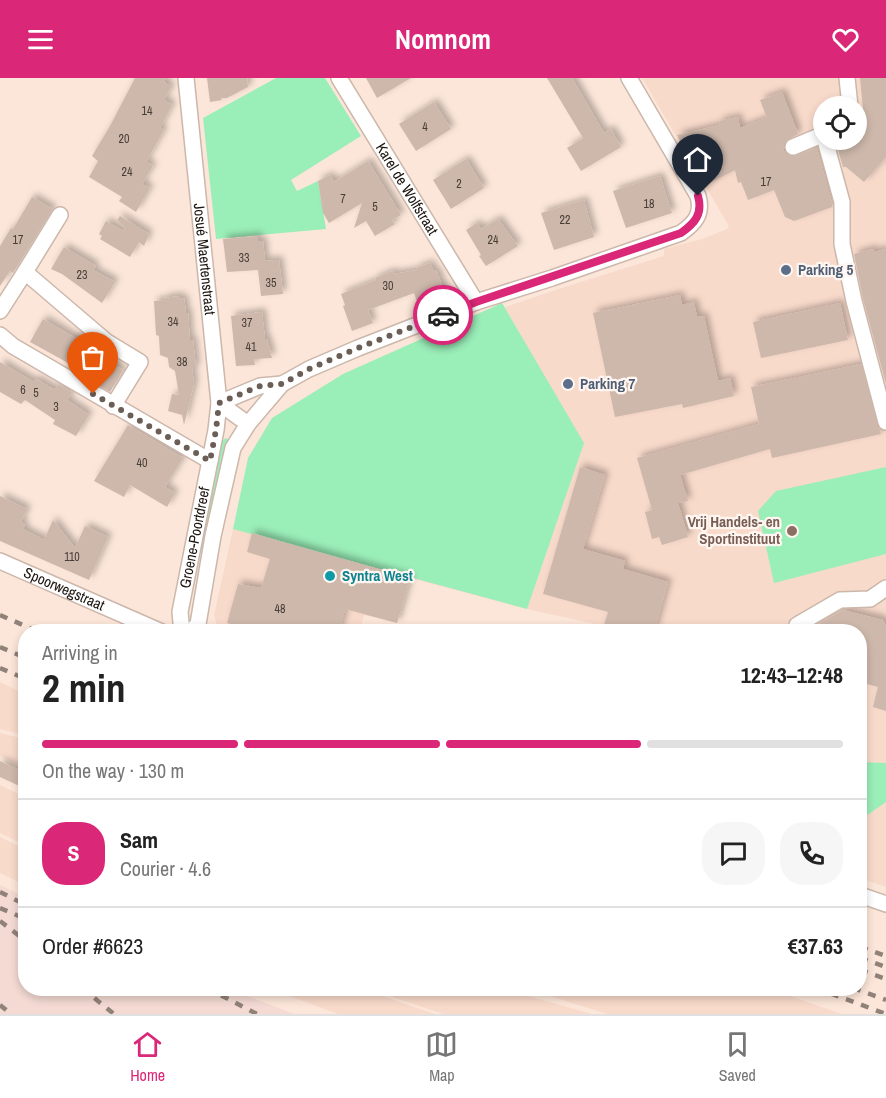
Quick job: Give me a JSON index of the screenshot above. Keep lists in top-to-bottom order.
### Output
{
  "streets": {
    "street": [
      "Karel de Wolfstraat",
      "Josué Maertenstraat",
      "Groene-Poortdreef",
      "Spoorwegstraat"
    ]
  },
  "crossings": [
    ["Karel de Wolfstraat", "Groene-Poortdreef"],
    ["Josué Maertenstraat", "Groene-Poortdreef"]
  ],
  "places": [
    "Parking 5",
    "Parking 7",
    "Vrij Handels- en Sportinstituut",
    "Syntra West"
  ],
  "house_numbers": [
    "14",
    "4",
    "20",
    "24",
    "17",
    "2",
    "7",
    "18",
    "5",
    "22",
    "17",
    "24",
    "33",
    "23",
    "35",
    "30",
    "34",
    "37",
    "41",
    "38",
    "6",
    "5",
    "3",
    "40",
    "110",
    "48"
  ],
  "page": {
    "header": "Nomnom",
    "heading": ["2 min", "Arriving in", "12:43–12:48"],
    "panel": [
      "Sam",
      "Courier · 4.6",
      "Order #6623",
      "€37.63"
    ],
    "bar": "On the way · 130 m",
    "round": "S",
    "tabs": ["Home", "Map", "Saved"]
  }
}
